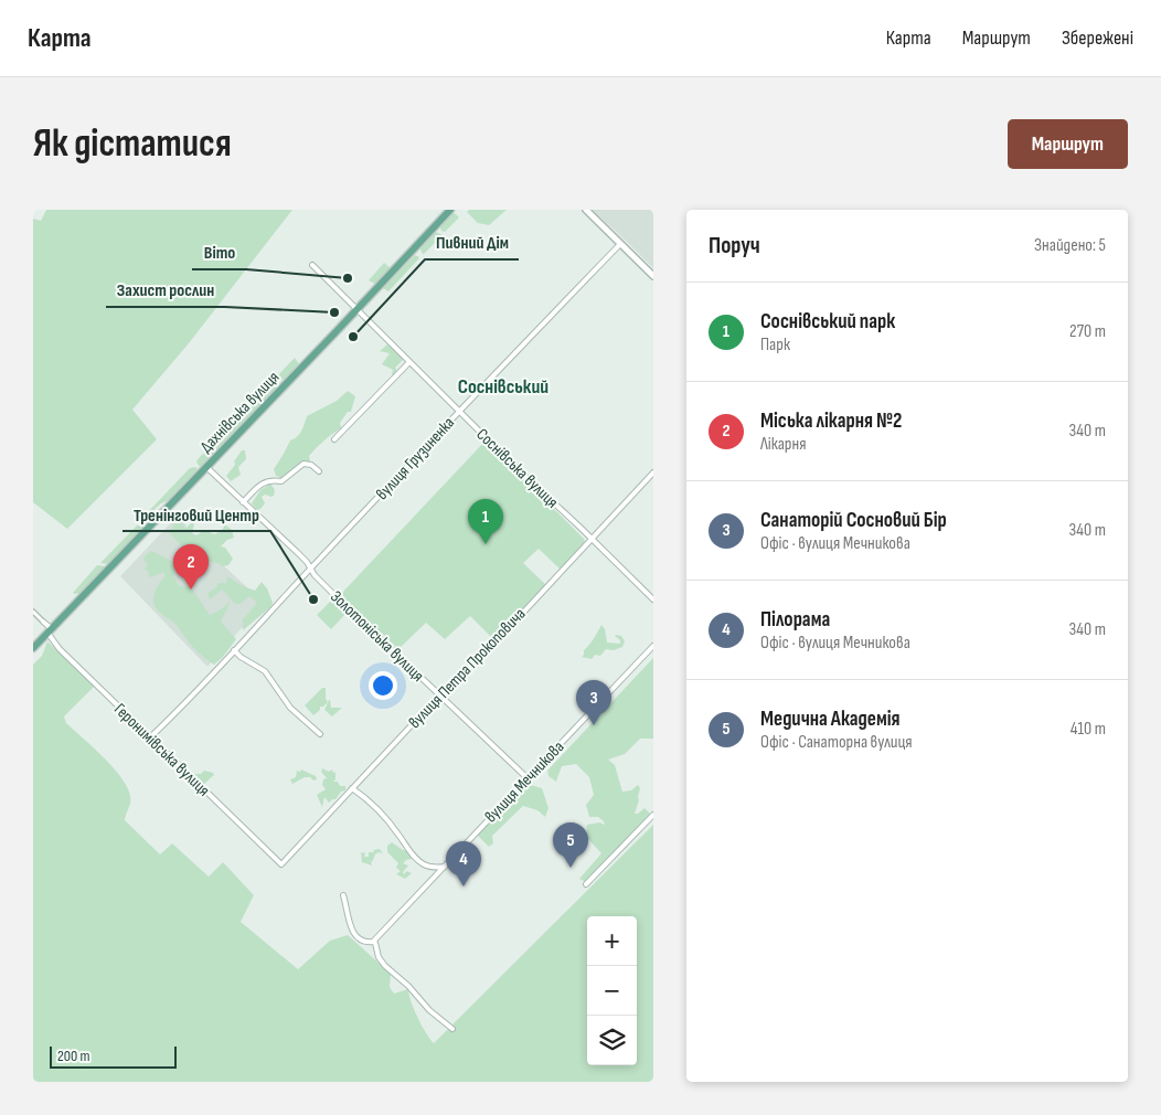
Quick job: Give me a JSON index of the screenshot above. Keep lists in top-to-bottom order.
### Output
{
  "streets": {
    "main road": ["Дахнівська вулиця"],
    "street": [
      "вулиця Грузиненка",
      "Соснівська вулиця",
      "Золотоніська вулиця",
      "вулиця Петра Прокоповича",
      "Геронимівська вулиця",
      "вулиця Мечникова"
    ]
  },
  "crossings": [
    ["Дахнівська вулиця", "Соснівська вулиця"],
    ["Дахнівська вулиця", "Золотоніська вулиця"],
    ["Дахнівська вулиця", "Геронимівська вулиця"],
    ["вулиця Грузиненка", "Соснівська вулиця"],
    ["вулиця Грузиненка", "Золотоніська вулиця"],
    ["вулиця Грузиненка", "Геронимівська вулиця"],
    ["Соснівська вулиця", "вулиця Петра Прокоповича"],
    ["Золотоніська вулиця", "вулиця Петра Прокоповича"],
    ["Золотоніська вулиця", "вулиця Мечникова"],
    ["вулиця Петра Прокоповича", "Геронимівська вулиця"]
  ],
  "districts": ["Соснівський"],
  "places": [
    "Віто",
    "Захист рослин",
    "Пивний Дім",
    "Тренінговий Центр"
  ],
  "scale_bar": "200 m",
  "page": {
    "header": "Карта",
    "nav": ["Карта", "Маршрут", "Збережені"],
    "buttons": "Маршрут",
    "title": "Як дістатися",
    "heading": ["Поруч", "Знайдено: 5"],
    "list": [
      {
        "mark": "1",
        "name": "Соснівський парк",
        "note": "Парк",
        "value": "270 m"
      },
      {
        "mark": "2",
        "name": "Міська лікарня №2",
        "note": "Лікарня",
        "value": "340 m"
      },
      {
        "mark": "3",
        "name": "Санаторій Сосновий Бір",
        "note": "Офіс · вулиця Мечникова",
        "value": "340 m"
      },
      {
        "mark": "4",
        "name": "Пілорама",
        "note": "Офіс · вулиця Мечникова",
        "value": "340 m"
      },
      {
        "mark": "5",
        "name": "Медична Академія",
        "note": "Офіс · Санаторна вулиця",
        "value": "410 m"
      }
    ],
    "pins": [
      "1",
      "2",
      "3",
      "5",
      "4"
    ],
    "map_buttons": ["+", "−"],
    "scale": "200 m"
  }
}
